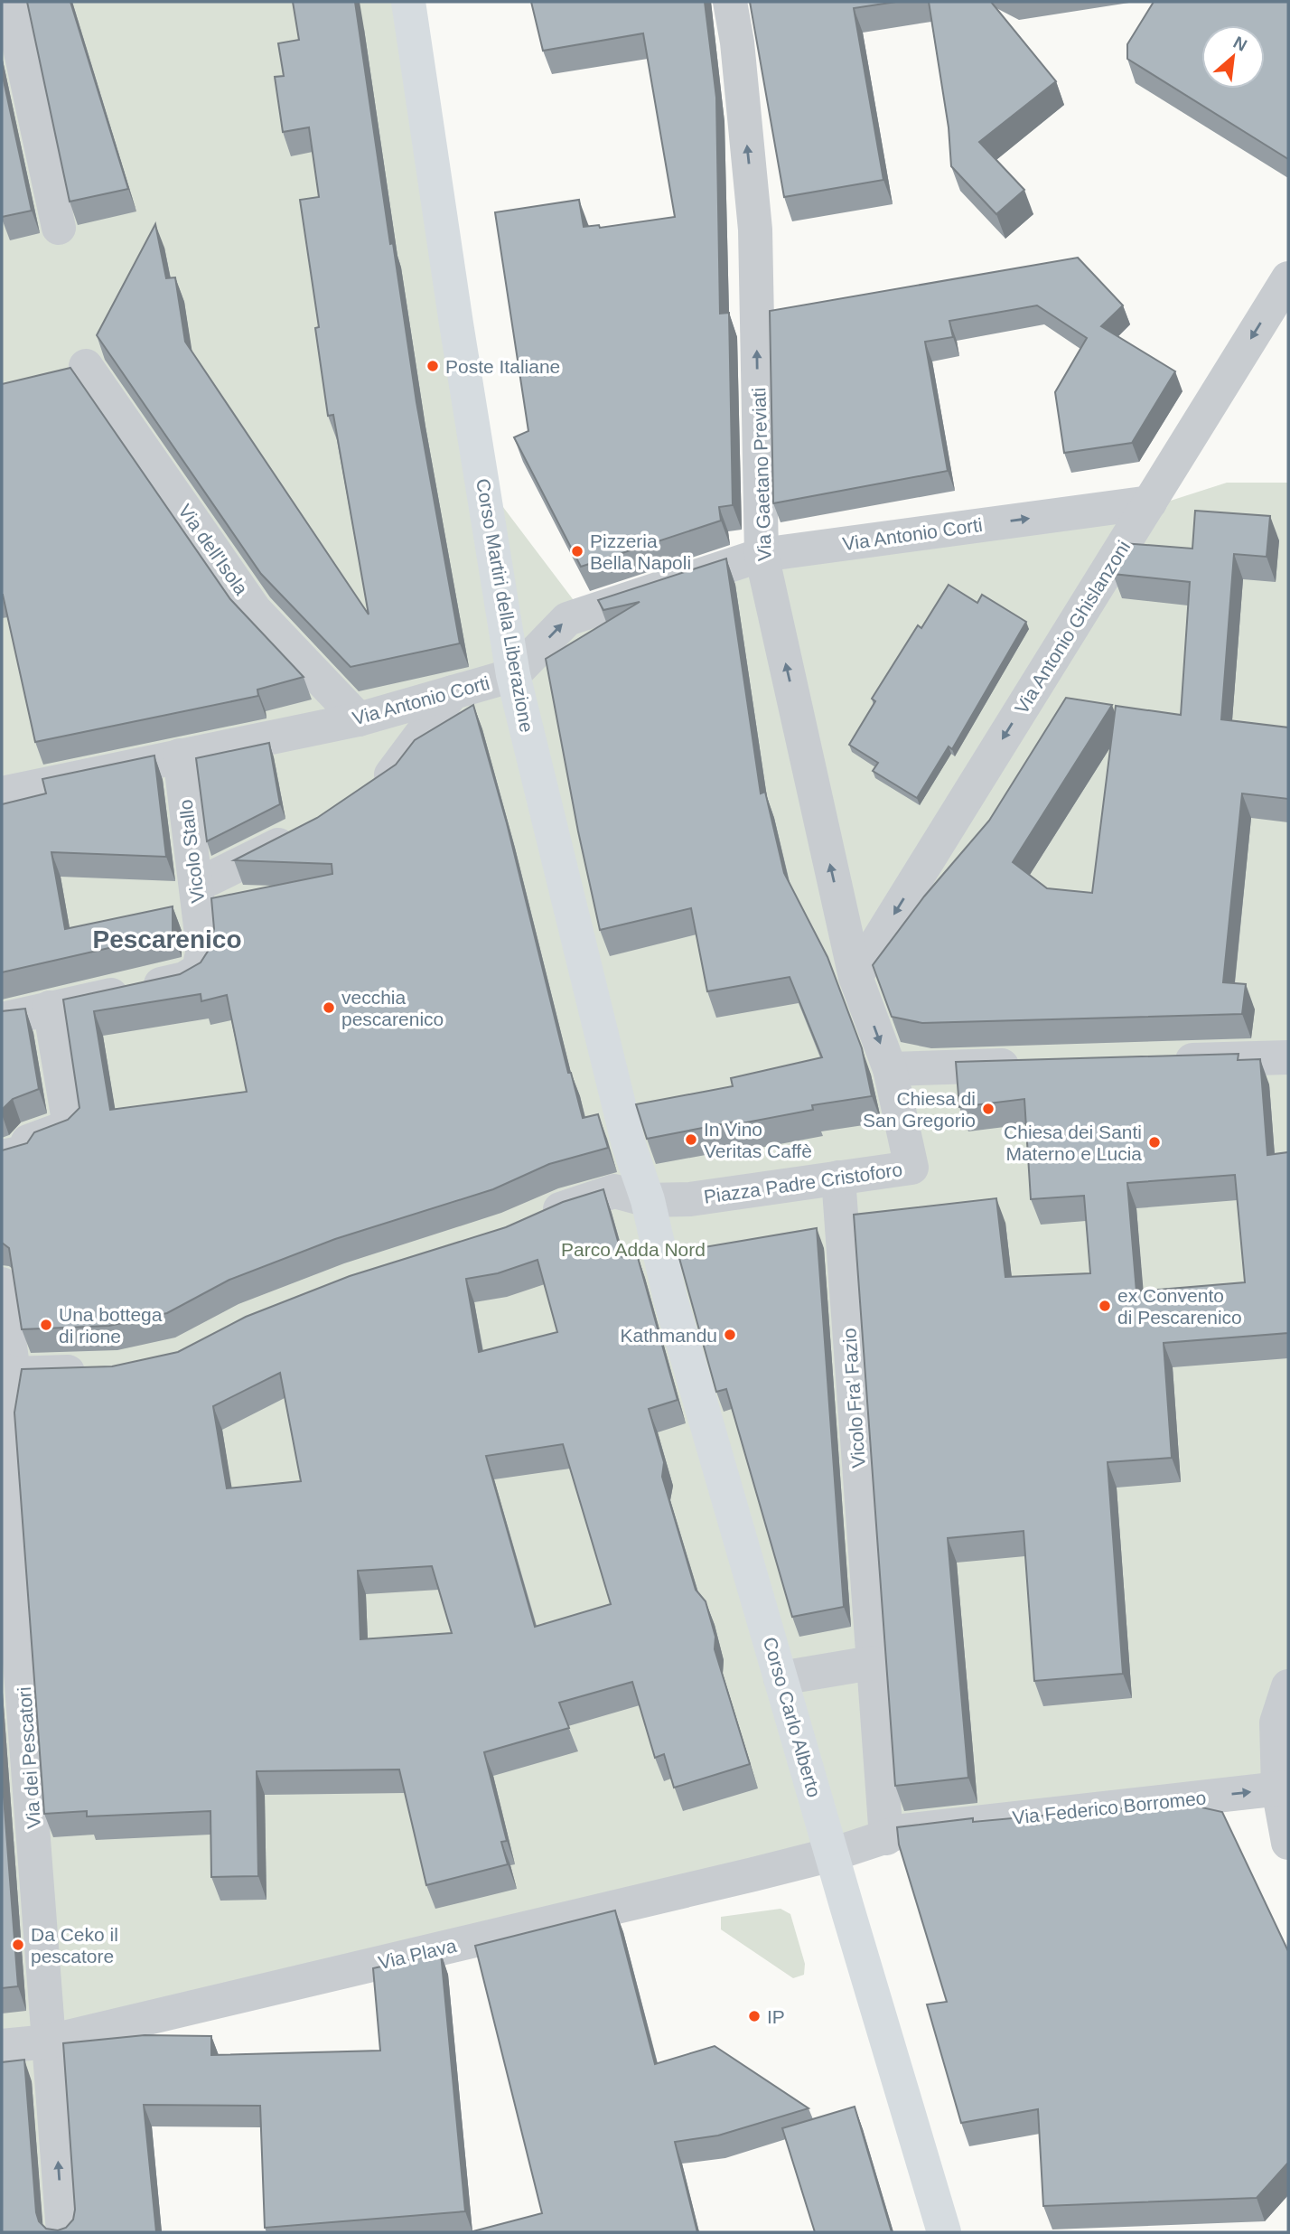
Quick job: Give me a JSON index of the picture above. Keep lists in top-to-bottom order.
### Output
{
  "streets": {
    "main road": ["Corso Martiri della Liberazione", "Corso Carlo Alberto"],
    "street": [
      "Via Gaetano Previati",
      "Via Antonio Corti",
      "Via dell'Isola",
      "Via Antonio Ghislanzoni",
      "Vicolo Stallo",
      "Piazza Padre Cristoforo",
      "Vicolo Fra' Fazio",
      "Via dei Pescatori",
      "Via Federico Borromeo",
      "Via Plava"
    ]
  },
  "crossings": [
    ["Via Gaetano Previati", "Via Antonio Corti"],
    ["Via Gaetano Previati", "Via Antonio Ghislanzoni"],
    ["Via Gaetano Previati", "Piazza Padre Cristoforo"],
    ["Via Antonio Corti", "Via dell'Isola"],
    ["Via Antonio Corti", "Corso Martiri della Liberazione"],
    ["Via Antonio Corti", "Via Antonio Ghislanzoni"],
    ["Via Antonio Corti", "Vicolo Stallo"],
    ["Corso Martiri della Liberazione", "Piazza Padre Cristoforo"],
    ["Corso Martiri della Liberazione", "Corso Carlo Alberto"],
    ["Via Antonio Ghislanzoni", "Piazza Padre Cristoforo"],
    ["Piazza Padre Cristoforo", "Vicolo Fra' Fazio"],
    ["Piazza Padre Cristoforo", "Corso Carlo Alberto"],
    ["Vicolo Fra' Fazio", "Via Federico Borromeo"],
    ["Corso Carlo Alberto", "Via Federico Borromeo"],
    ["Corso Carlo Alberto", "Via Plava"],
    ["Via dei Pescatori", "Via Plava"],
    ["Via Federico Borromeo", "Via Plava"]
  ],
  "one_way": [
    "Via Gaetano Previati",
    "Via Antonio Corti",
    "Via Antonio Ghislanzoni",
    "Via Federico Borromeo"
  ],
  "districts": ["Pescarenico"],
  "parks": ["Parco Adda Nord"],
  "places": [
    "Poste Italiane",
    "Pizzeria Bella Napoli",
    "vecchia pescarenico",
    "Chiesa di San Gregorio",
    "In Vino Veritas Caffè",
    "Chiesa dei Santi Materno e Lucia",
    "ex Convento di Pescarenico",
    "Una bottega di rione",
    "Kathmandu",
    "Da Ceko il pescatore",
    "IP"
  ],
  "north": "top right"
}
